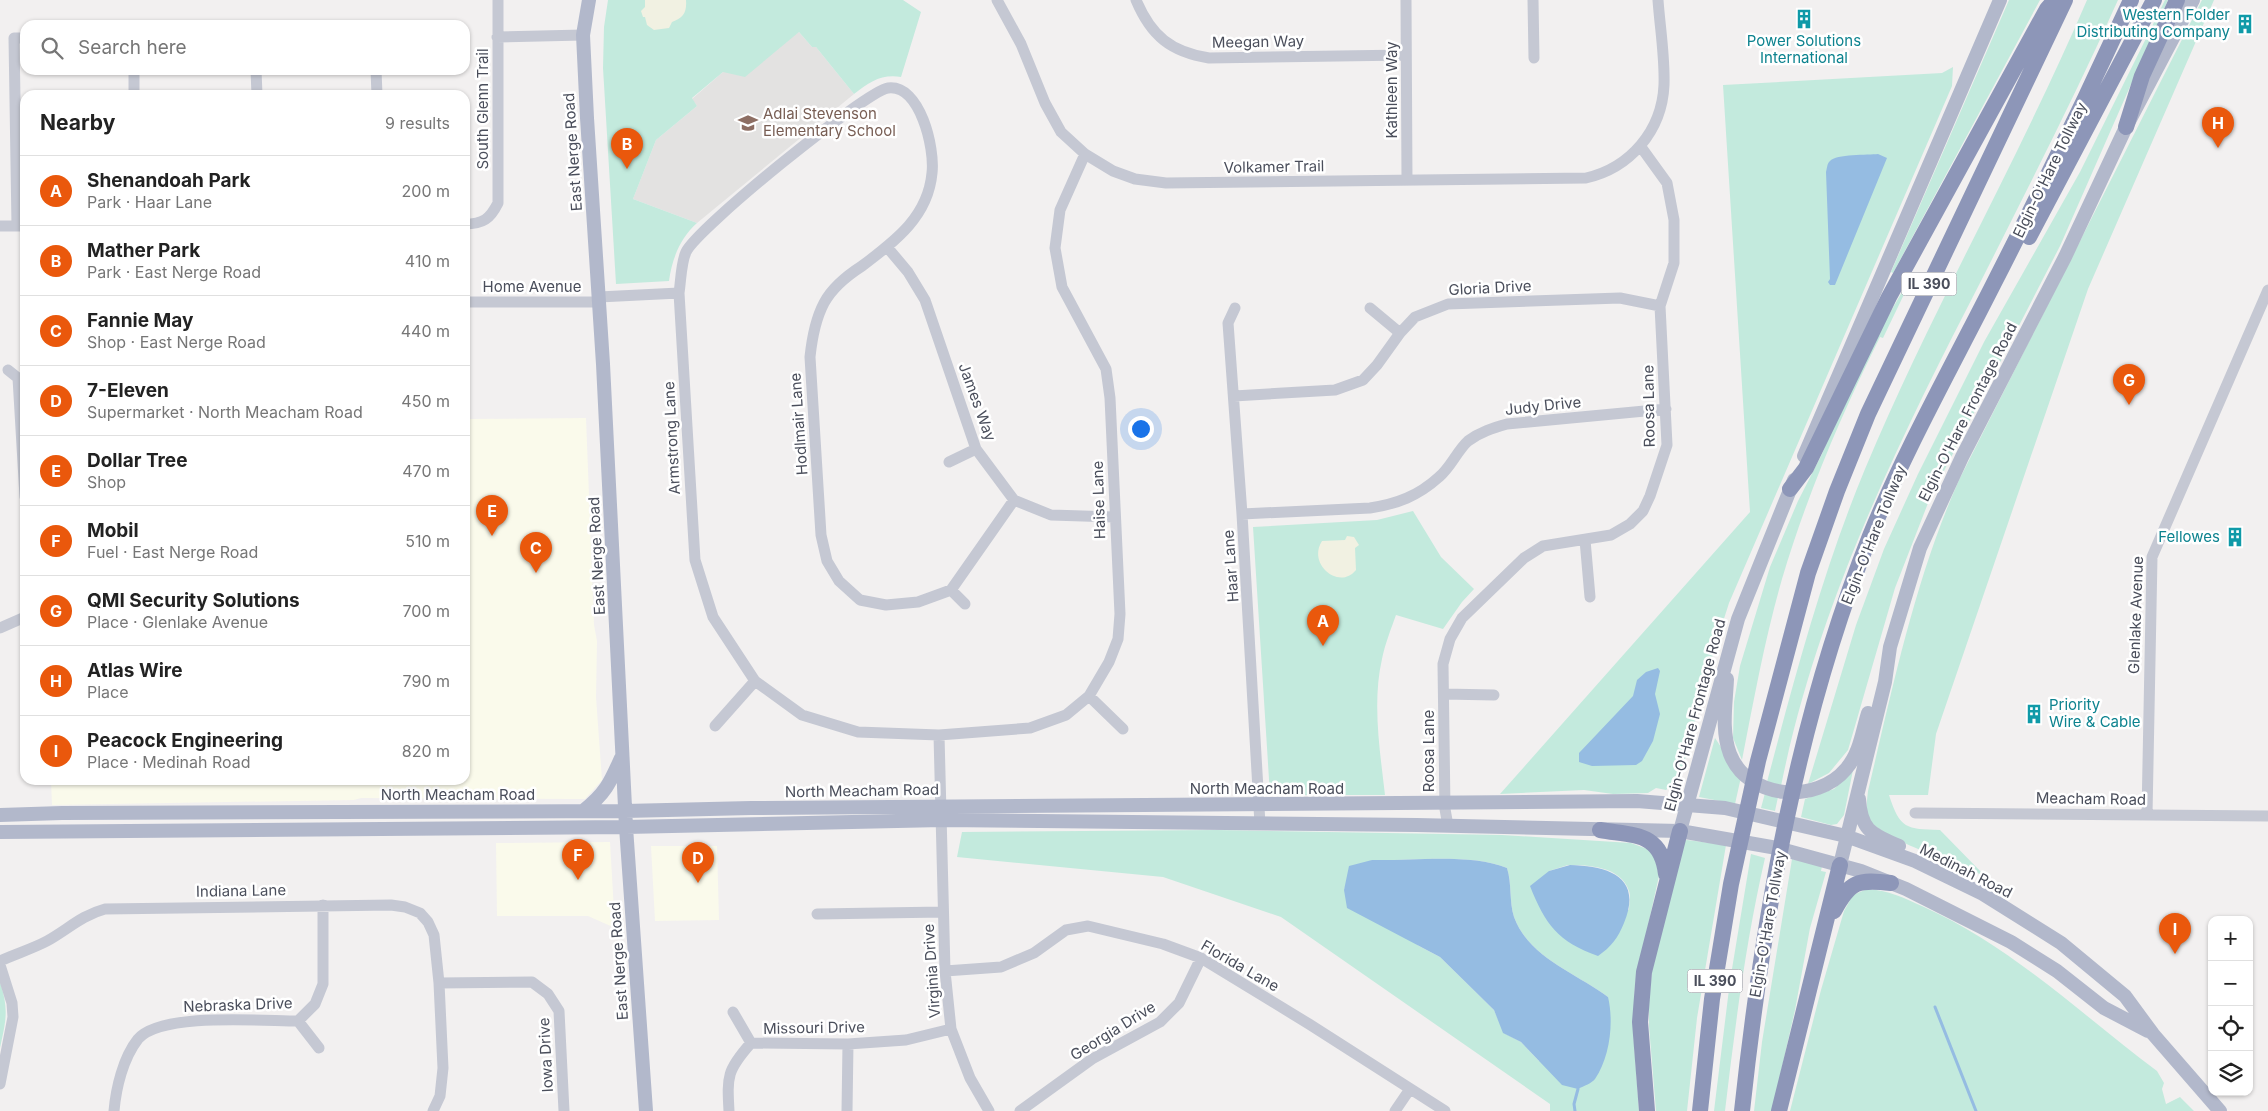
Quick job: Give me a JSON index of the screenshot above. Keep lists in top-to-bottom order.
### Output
{
  "streets": {
    "highway": ["Elgin-O'Hare Tollway", "IL 390"],
    "main road": [
      "East Nerge Road",
      "Elgin-O'Hare Frontage Road",
      "North Meacham Road",
      "Medinah Road"
    ],
    "street": [
      "Meegan Way",
      "Kathleen Way",
      "South Glenn Trail",
      "Volkamer Trail",
      "Home Avenue",
      "Gloria Drive",
      "James Way",
      "Judy Drive",
      "Roosa Lane",
      "Hodlmair Lane",
      "Armstrong Lane",
      "Haise Lane",
      "Haar Lane",
      "Glenlake Avenue",
      "Meacham Road",
      "Indiana Lane",
      "Florida Lane",
      "Virginia Drive",
      "Nebraska Drive",
      "Missouri Drive",
      "Georgia Drive",
      "Iowa Drive"
    ]
  },
  "crossings": [
    ["Meegan Way", "Kathleen Way"],
    ["Kathleen Way", "Volkamer Trail"],
    ["East Nerge Road", "Home Avenue"],
    ["East Nerge Road", "North Meacham Road"],
    ["Volkamer Trail", "Roosa Lane"],
    ["Volkamer Trail", "Haise Lane"],
    ["Home Avenue", "Armstrong Lane"],
    ["Gloria Drive", "Roosa Lane"],
    ["Gloria Drive", "Haar Lane"],
    ["James Way", "Hodlmair Lane"],
    ["Judy Drive", "Roosa Lane"],
    ["Judy Drive", "Haar Lane"],
    ["Roosa Lane", "North Meacham Road"],
    ["Elgin-O'Hare Frontage Road", "North Meacham Road"],
    ["Elgin-O'Hare Frontage Road", "Medinah Road"],
    ["Hodlmair Lane", "Armstrong Lane"],
    ["Armstrong Lane", "Haise Lane"],
    ["Armstrong Lane", "Virginia Drive"],
    ["Haise Lane", "Virginia Drive"],
    ["Haar Lane", "North Meacham Road"],
    ["Glenlake Avenue", "Meacham Road"],
    ["North Meacham Road", "Medinah Road"],
    ["North Meacham Road", "Virginia Drive"],
    ["Indiana Lane", "Nebraska Drive"],
    ["Indiana Lane", "Iowa Drive"],
    ["Florida Lane", "Virginia Drive"],
    ["Florida Lane", "Georgia Drive"],
    ["Virginia Drive", "Missouri Drive"]
  ],
  "places": {
    "building": [
      "Power Solutions International",
      "Western Folder Distributing Company",
      "Fellowes",
      "Priority Wire & Cable"
    ],
    "school or university": ["Adlai Stevenson Elementary School"]
  },
  "page": {
    "search": "Search here",
    "heading": ["Nearby", "9 results"],
    "pins": [
      "H",
      "B",
      "G",
      "E",
      "C",
      "A",
      "F",
      "D",
      "I"
    ],
    "list": [
      {
        "mark": "A",
        "name": "Shenandoah Park",
        "note": "Park · Haar Lane",
        "value": "200 m"
      },
      {
        "mark": "B",
        "name": "Mather Park",
        "note": "Park · East Nerge Road",
        "value": "410 m"
      },
      {
        "mark": "C",
        "name": "Fannie May",
        "note": "Shop · East Nerge Road",
        "value": "440 m"
      },
      {
        "mark": "D",
        "name": "7-Eleven",
        "note": "Supermarket · North Meacham Road",
        "value": "450 m"
      },
      {
        "mark": "E",
        "name": "Dollar Tree",
        "note": "Shop",
        "value": "470 m"
      },
      {
        "mark": "F",
        "name": "Mobil",
        "note": "Fuel · East Nerge Road",
        "value": "510 m"
      },
      {
        "mark": "G",
        "name": "QMI Security Solutions",
        "note": "Place · Glenlake Avenue",
        "value": "700 m"
      },
      {
        "mark": "H",
        "name": "Atlas Wire",
        "note": "Place",
        "value": "790 m"
      },
      {
        "mark": "I",
        "name": "Peacock Engineering",
        "note": "Place · Medinah Road",
        "value": "820 m"
      }
    ],
    "map_buttons": ["+", "−"]
  }
}
